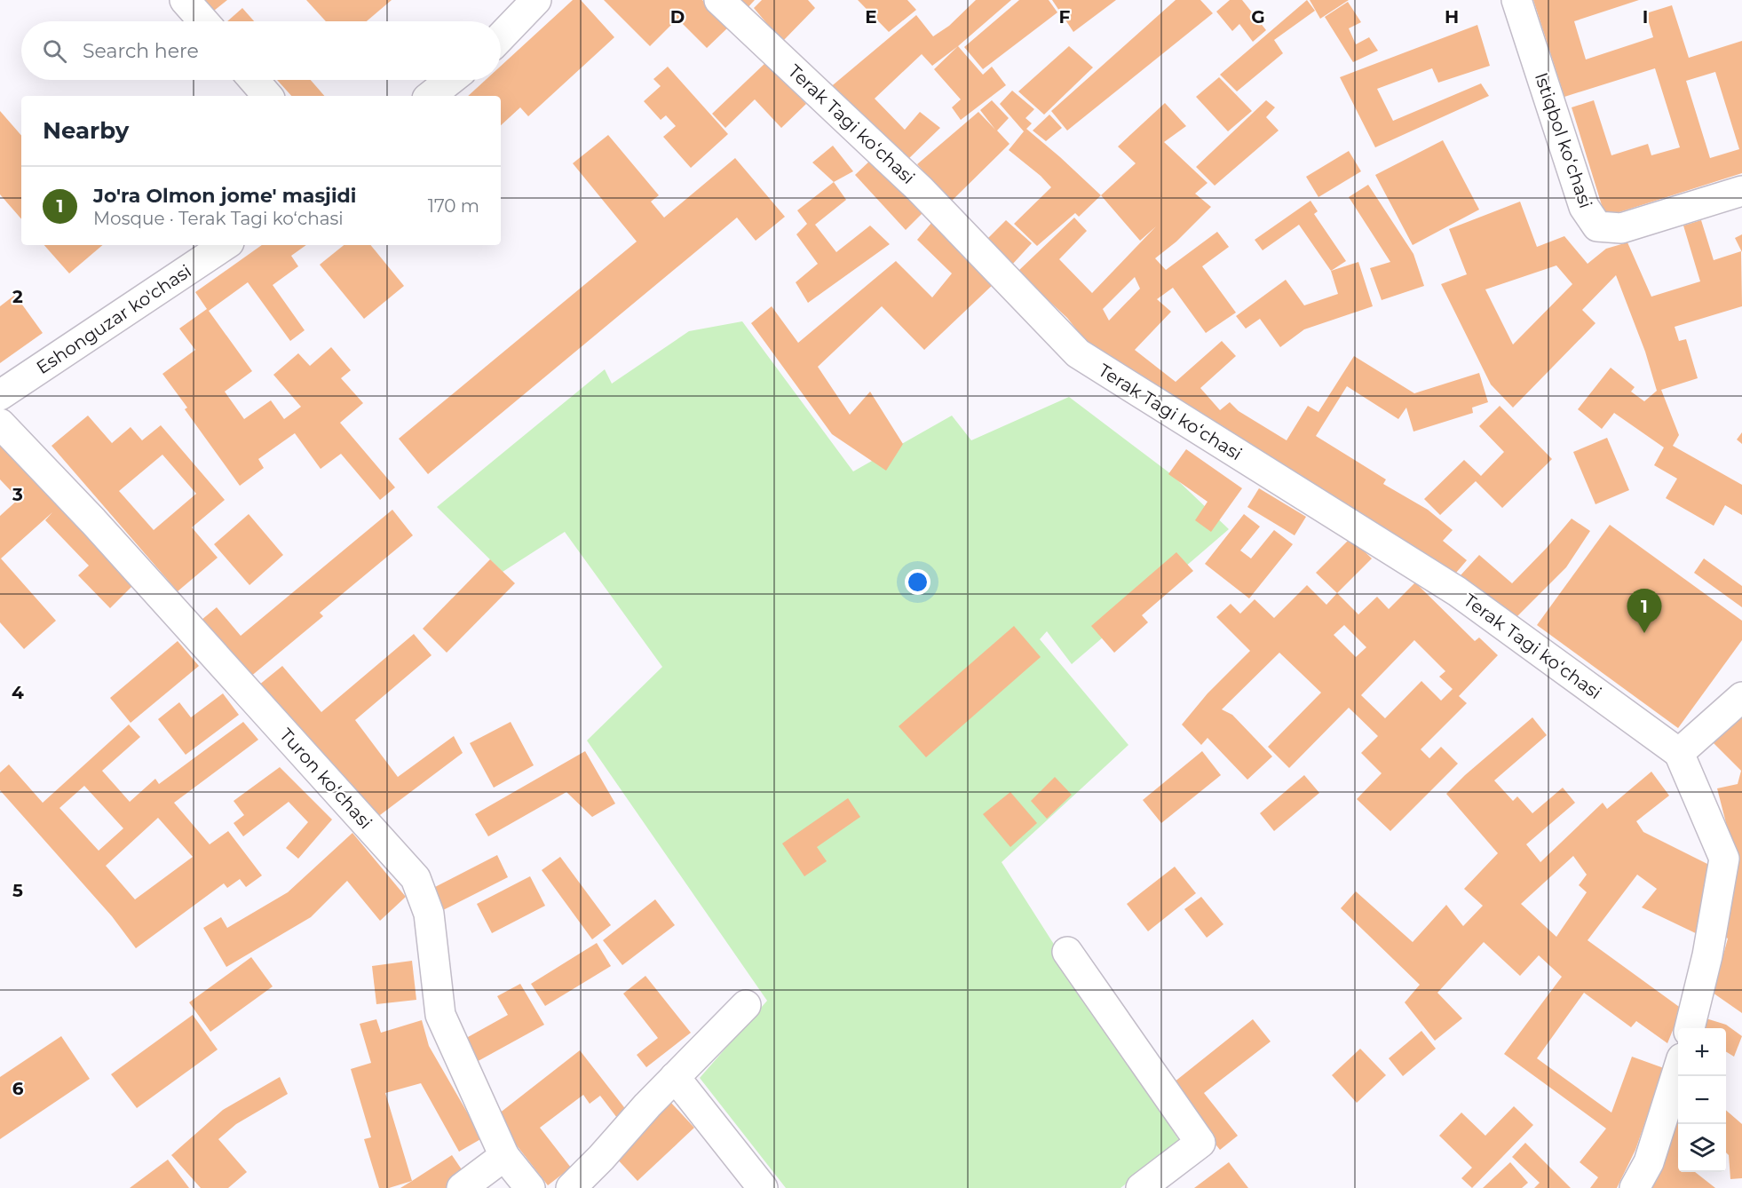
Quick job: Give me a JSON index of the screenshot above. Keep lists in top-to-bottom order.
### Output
{
  "streets": {
    "street": [
      "Terak Tagi koʻchasi",
      "Istiqbol koʻchasi",
      "Eshonguzar ko'chasi",
      "Turon koʻchasi"
    ]
  },
  "page": {
    "search": "Search here",
    "heading": "Nearby",
    "list": [
      {
        "mark": "1",
        "name": "Jo'ra Olmon jome' masjidi",
        "note": "Mosque · Terak Tagi koʻchasi",
        "value": "170 m"
      }
    ],
    "pins": "1",
    "map_buttons": ["+", "−"]
  },
  "grid": {
    "columns": [
      "D",
      "E",
      "F",
      "G",
      "H",
      "I"
    ],
    "rows": [
      "2",
      "3",
      "4",
      "5",
      "6"
    ]
  }
}
